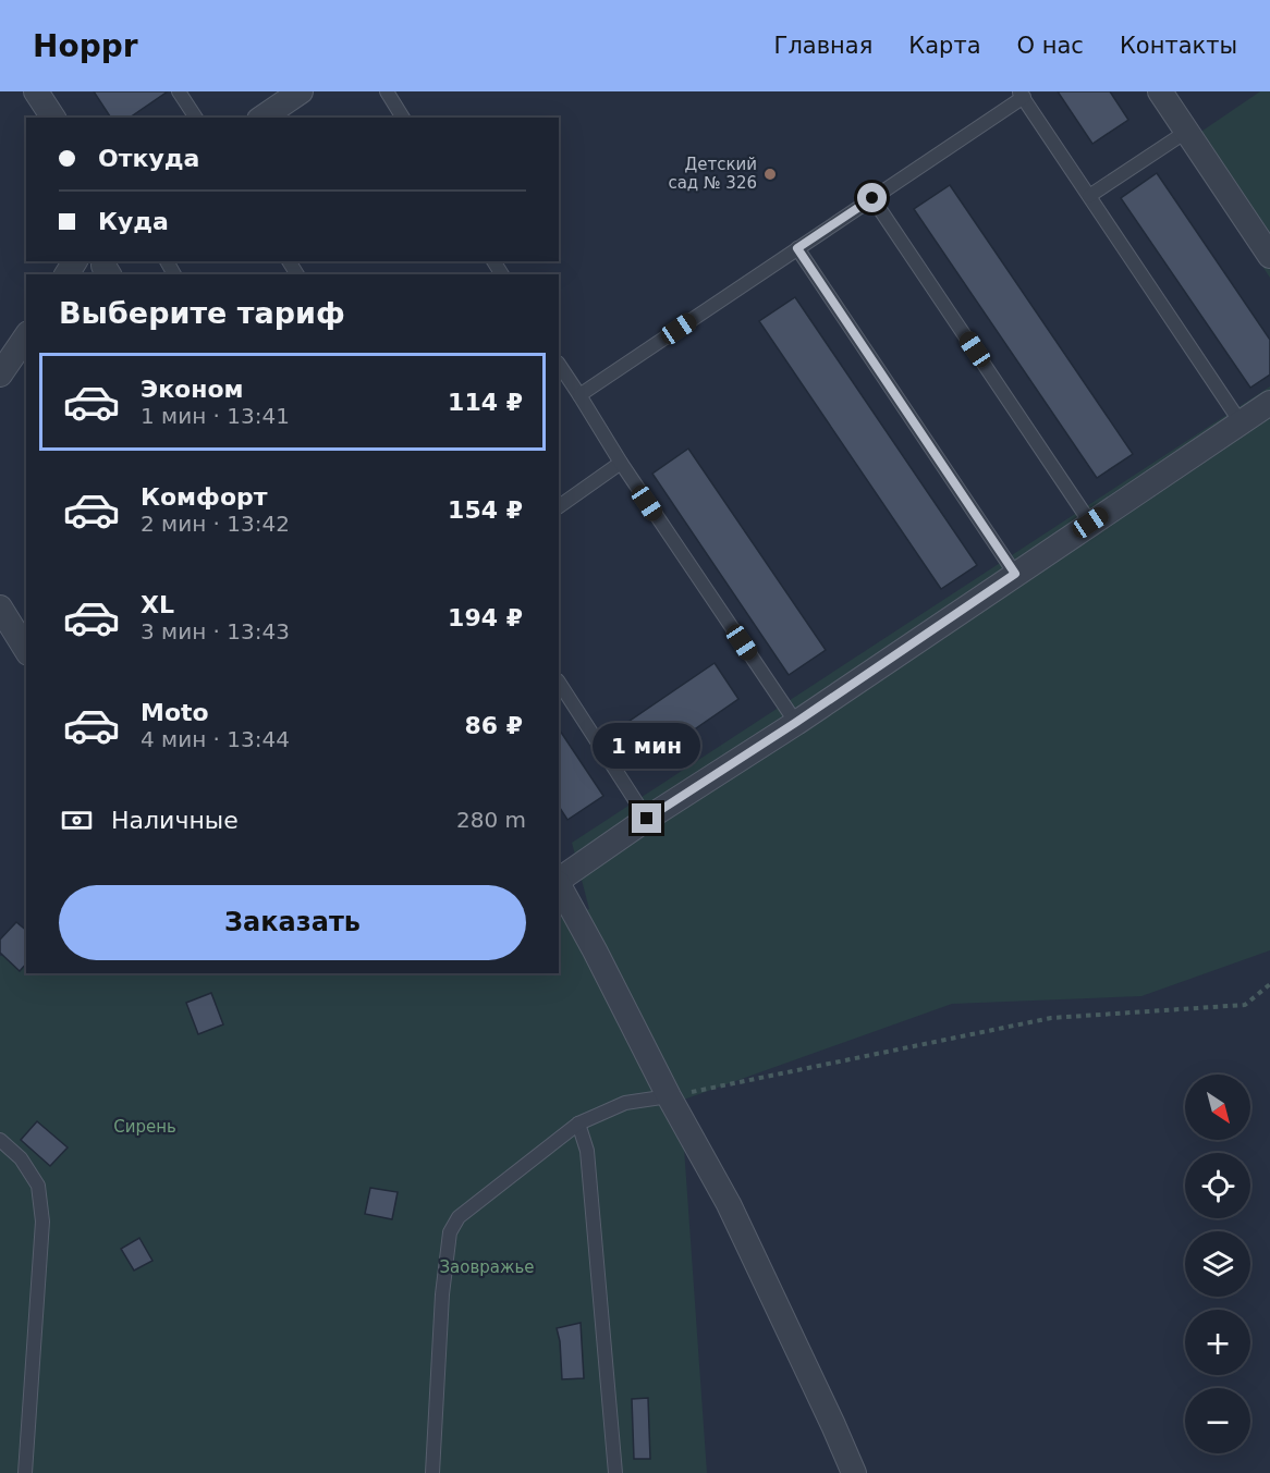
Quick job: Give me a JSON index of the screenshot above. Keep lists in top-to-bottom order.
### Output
{
  "parks": ["Сирень", "Заовражье"],
  "places": ["Детский сад № 326"],
  "north": "bottom right",
  "page": {
    "header": "Hoppr",
    "nav": [
      "Главная",
      "Карта",
      "О нас",
      "Контакты"
    ],
    "banner": ["Откуда", "Куда"],
    "heading": "Выберите тариф",
    "list": [
      {
        "name": "Эконом",
        "note": "1 мин · 13:41",
        "value": "114 ₽"
      },
      {
        "name": "Комфорт",
        "note": "2 мин · 13:42",
        "value": "154 ₽"
      },
      {
        "name": "XL",
        "note": "3 мин · 13:43",
        "value": "194 ₽"
      },
      {
        "name": "Moto",
        "note": "4 мин · 13:44",
        "value": "86 ₽"
      }
    ],
    "bubble": "1 мин",
    "pay": ["Наличные", "280 m"],
    "buttons": "Заказать",
    "map_buttons": ["+", "−"]
  }
}
